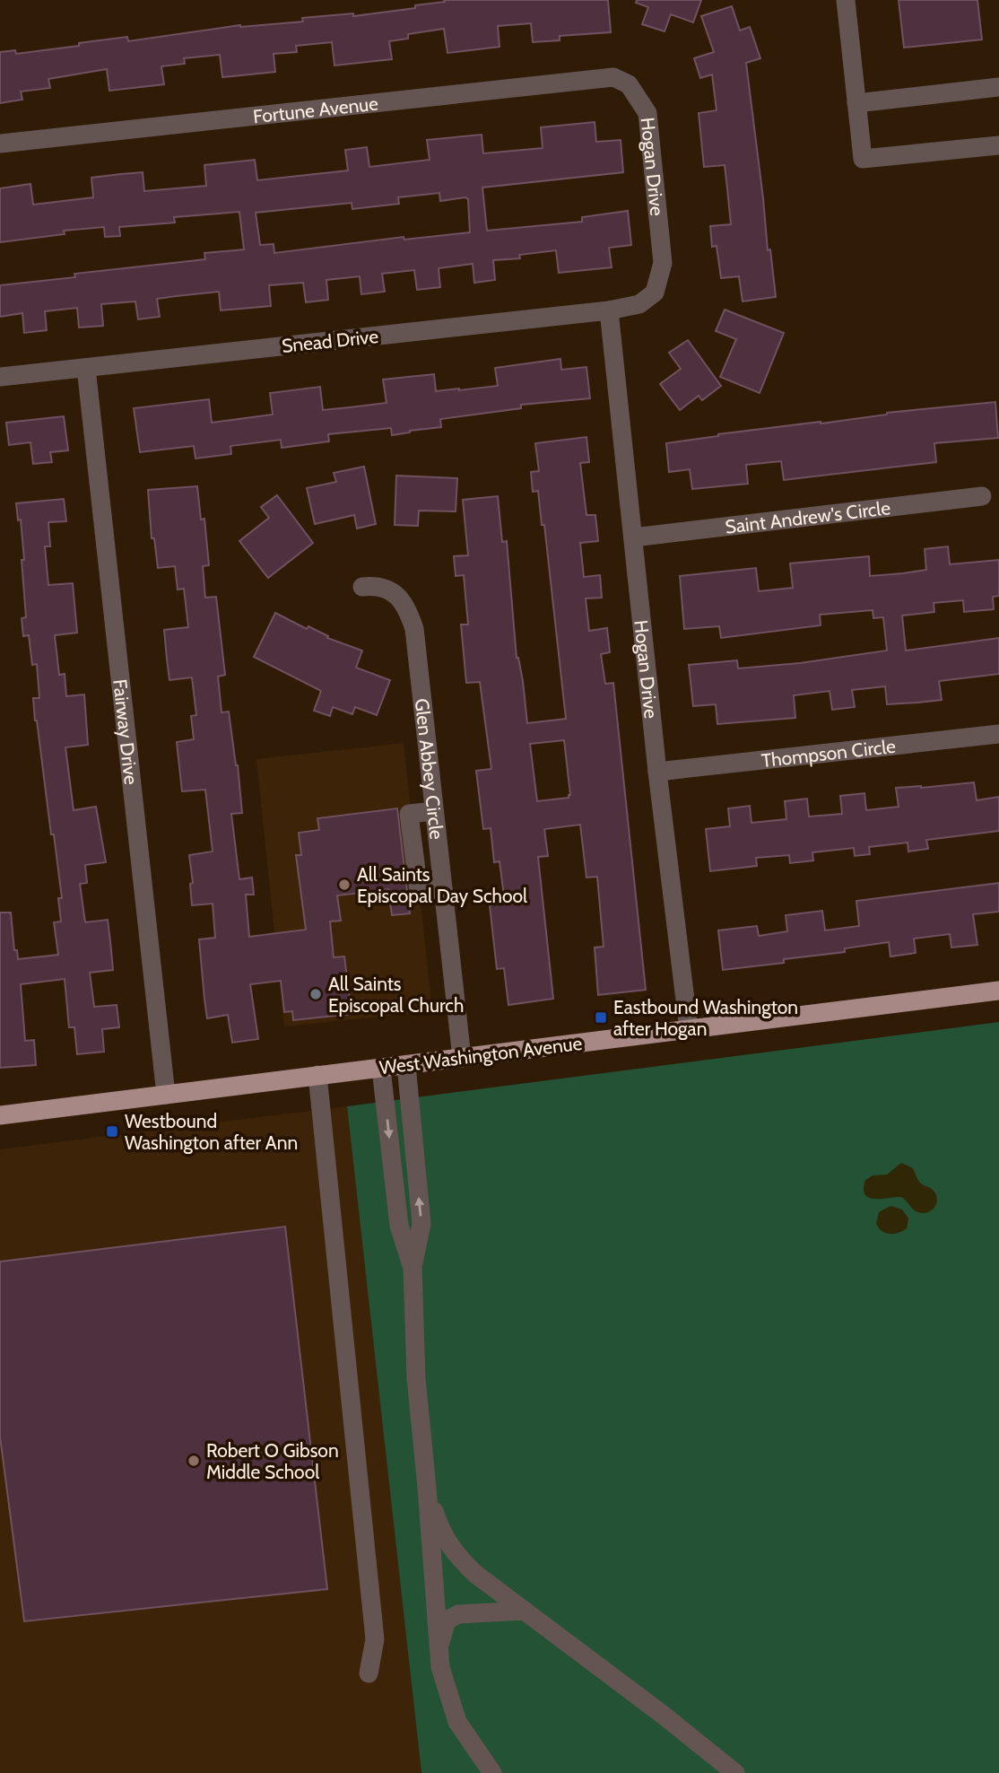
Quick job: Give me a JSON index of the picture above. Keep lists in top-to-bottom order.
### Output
{
  "streets": {
    "main road": ["West Washington Avenue"],
    "street": [
      "Fortune Avenue",
      "Hogan Drive",
      "Snead Drive",
      "Saint Andrew's Circle",
      "Fairway Drive",
      "Thompson Circle",
      "Glen Abbey Circle"
    ]
  },
  "crossings": [
    ["Fortune Avenue", "Hogan Drive"],
    ["Hogan Drive", "Snead Drive"],
    ["Hogan Drive", "Saint Andrew's Circle"],
    ["Hogan Drive", "Thompson Circle"],
    ["Hogan Drive", "West Washington Avenue"],
    ["Snead Drive", "Fairway Drive"],
    ["Fairway Drive", "West Washington Avenue"],
    ["Glen Abbey Circle", "West Washington Avenue"]
  ],
  "places": {
    "other": ["All Saints Episcopal Day School", "All Saints Episcopal Church", "Robert O Gibson Middle School"],
    "transit": ["Eastbound Washington after Hogan", "Westbound Washington after Ann"]
  }
}
